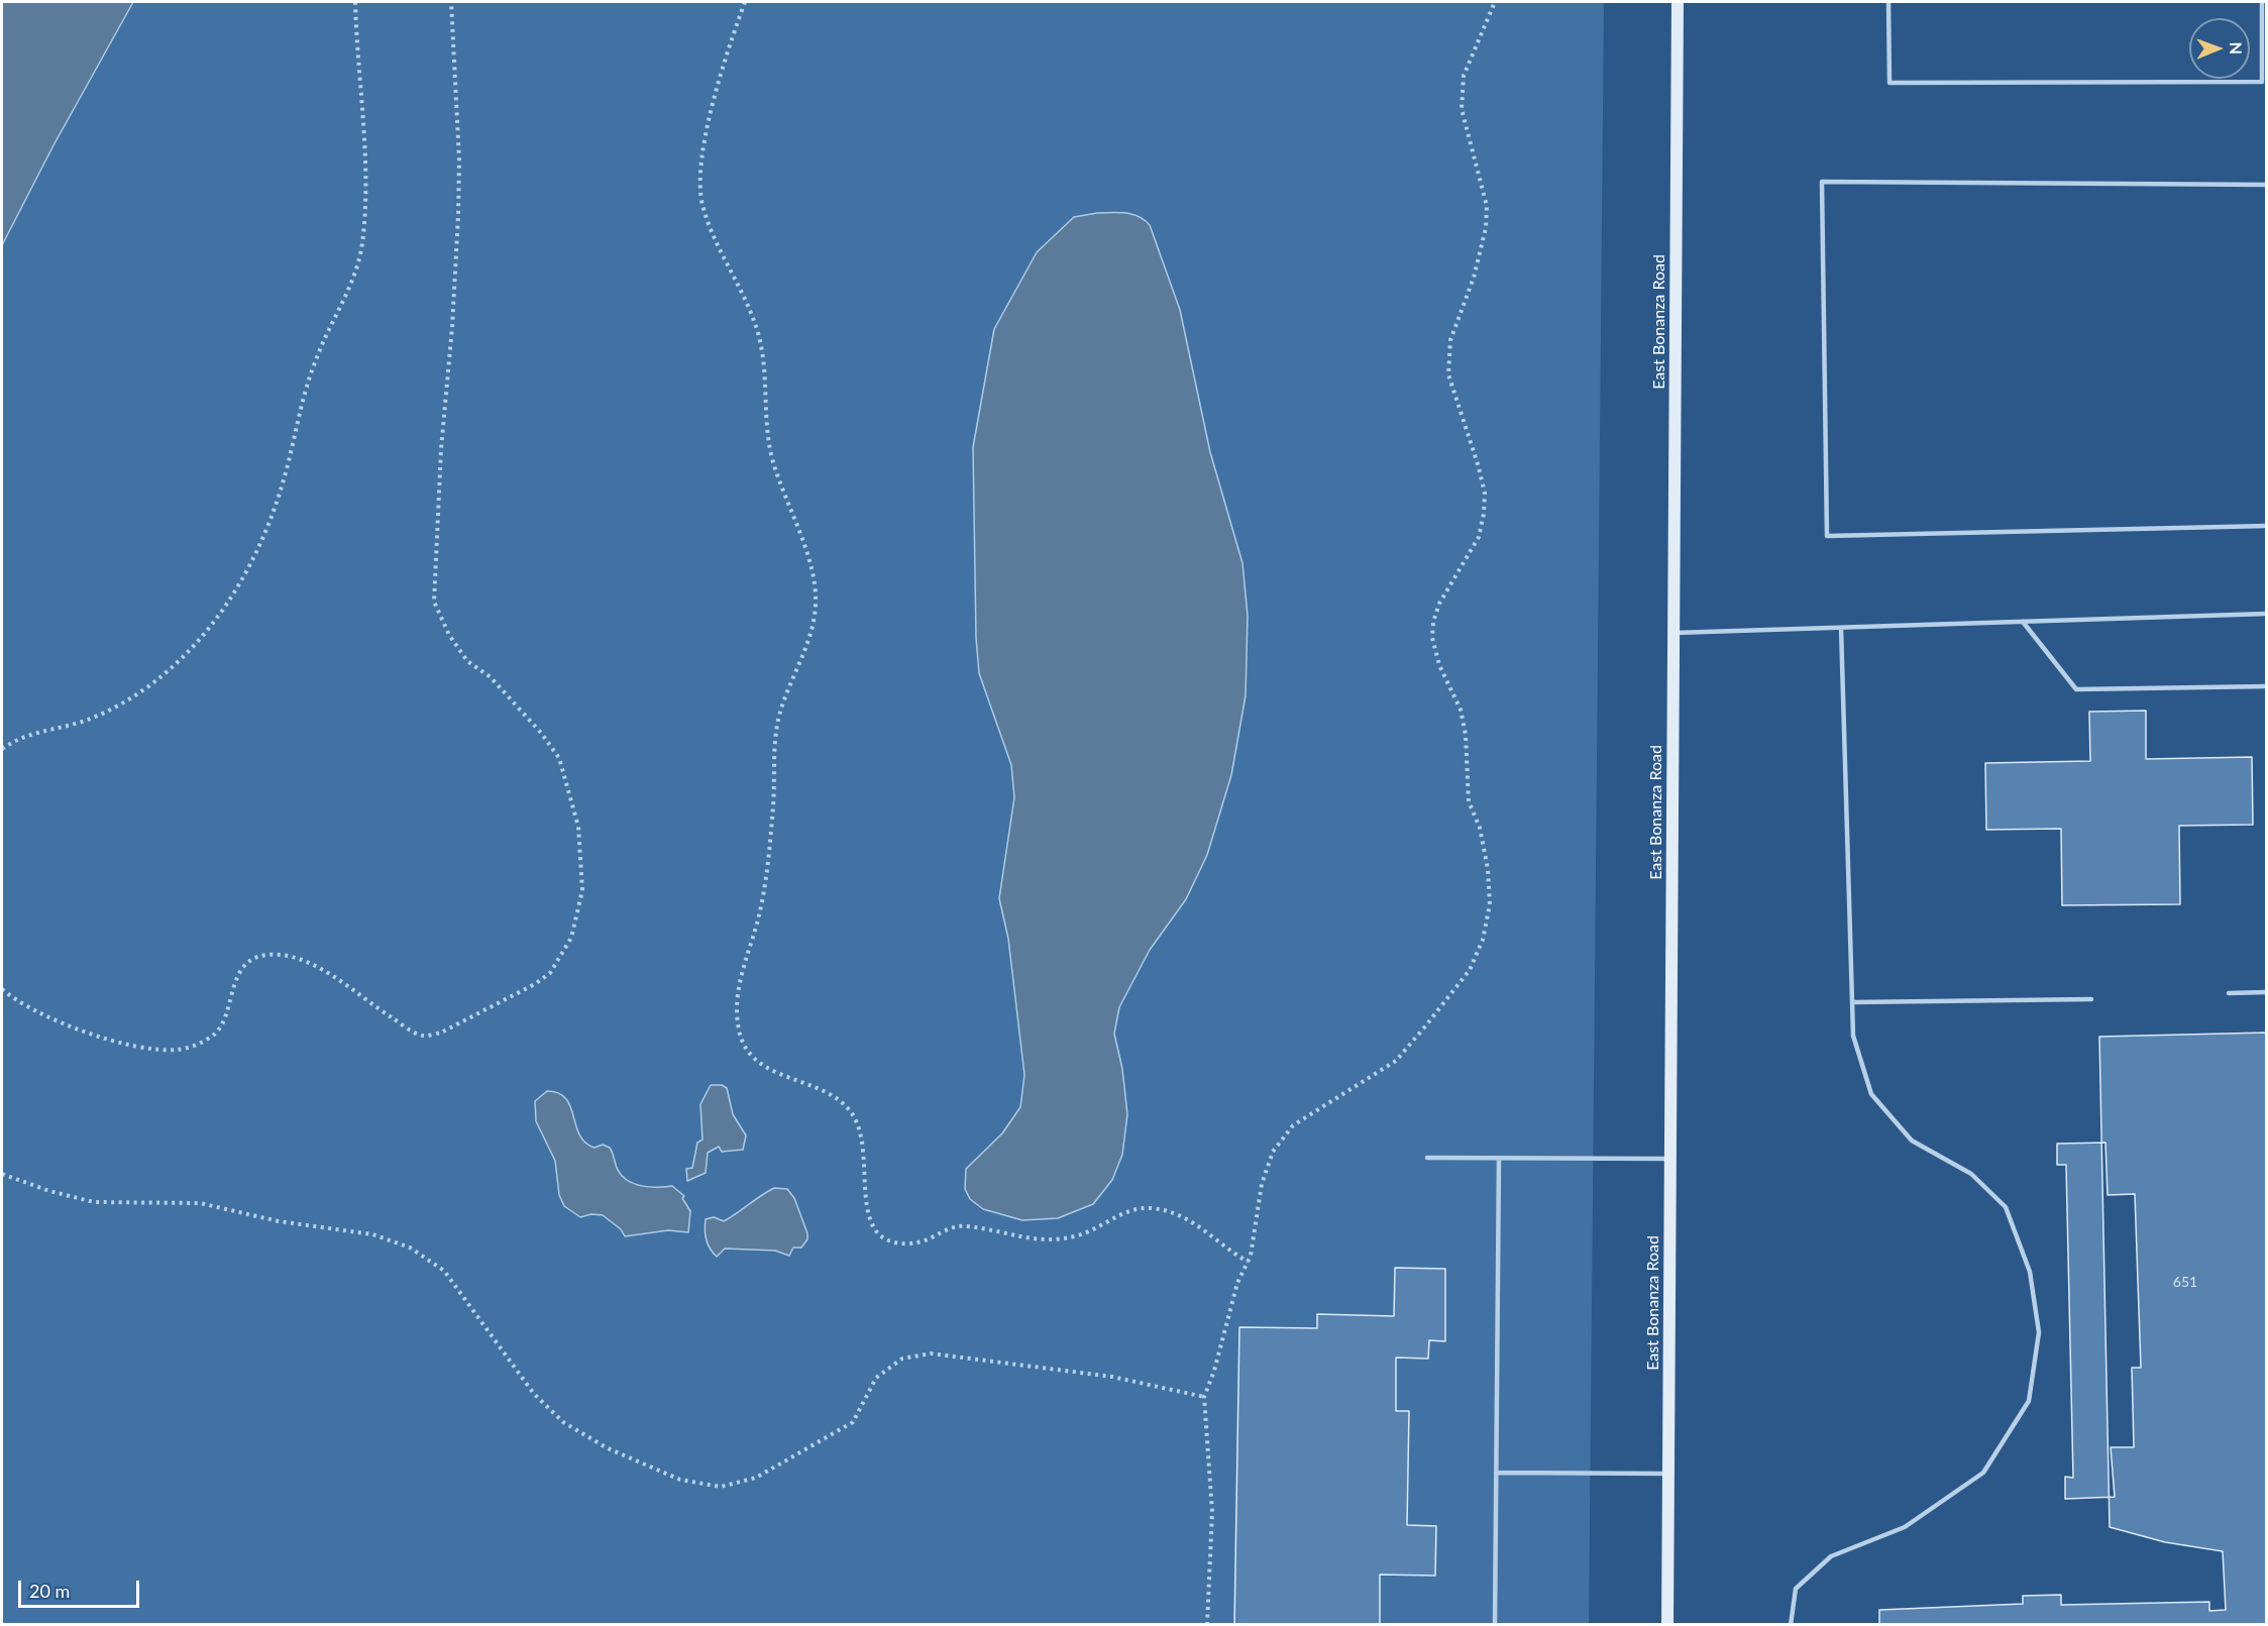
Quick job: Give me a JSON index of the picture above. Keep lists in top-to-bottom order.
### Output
{
  "streets": {
    "main road": ["East Bonanza Road"]
  },
  "house_numbers": ["651"],
  "scale_bar": "20 m",
  "north": "right"
}
